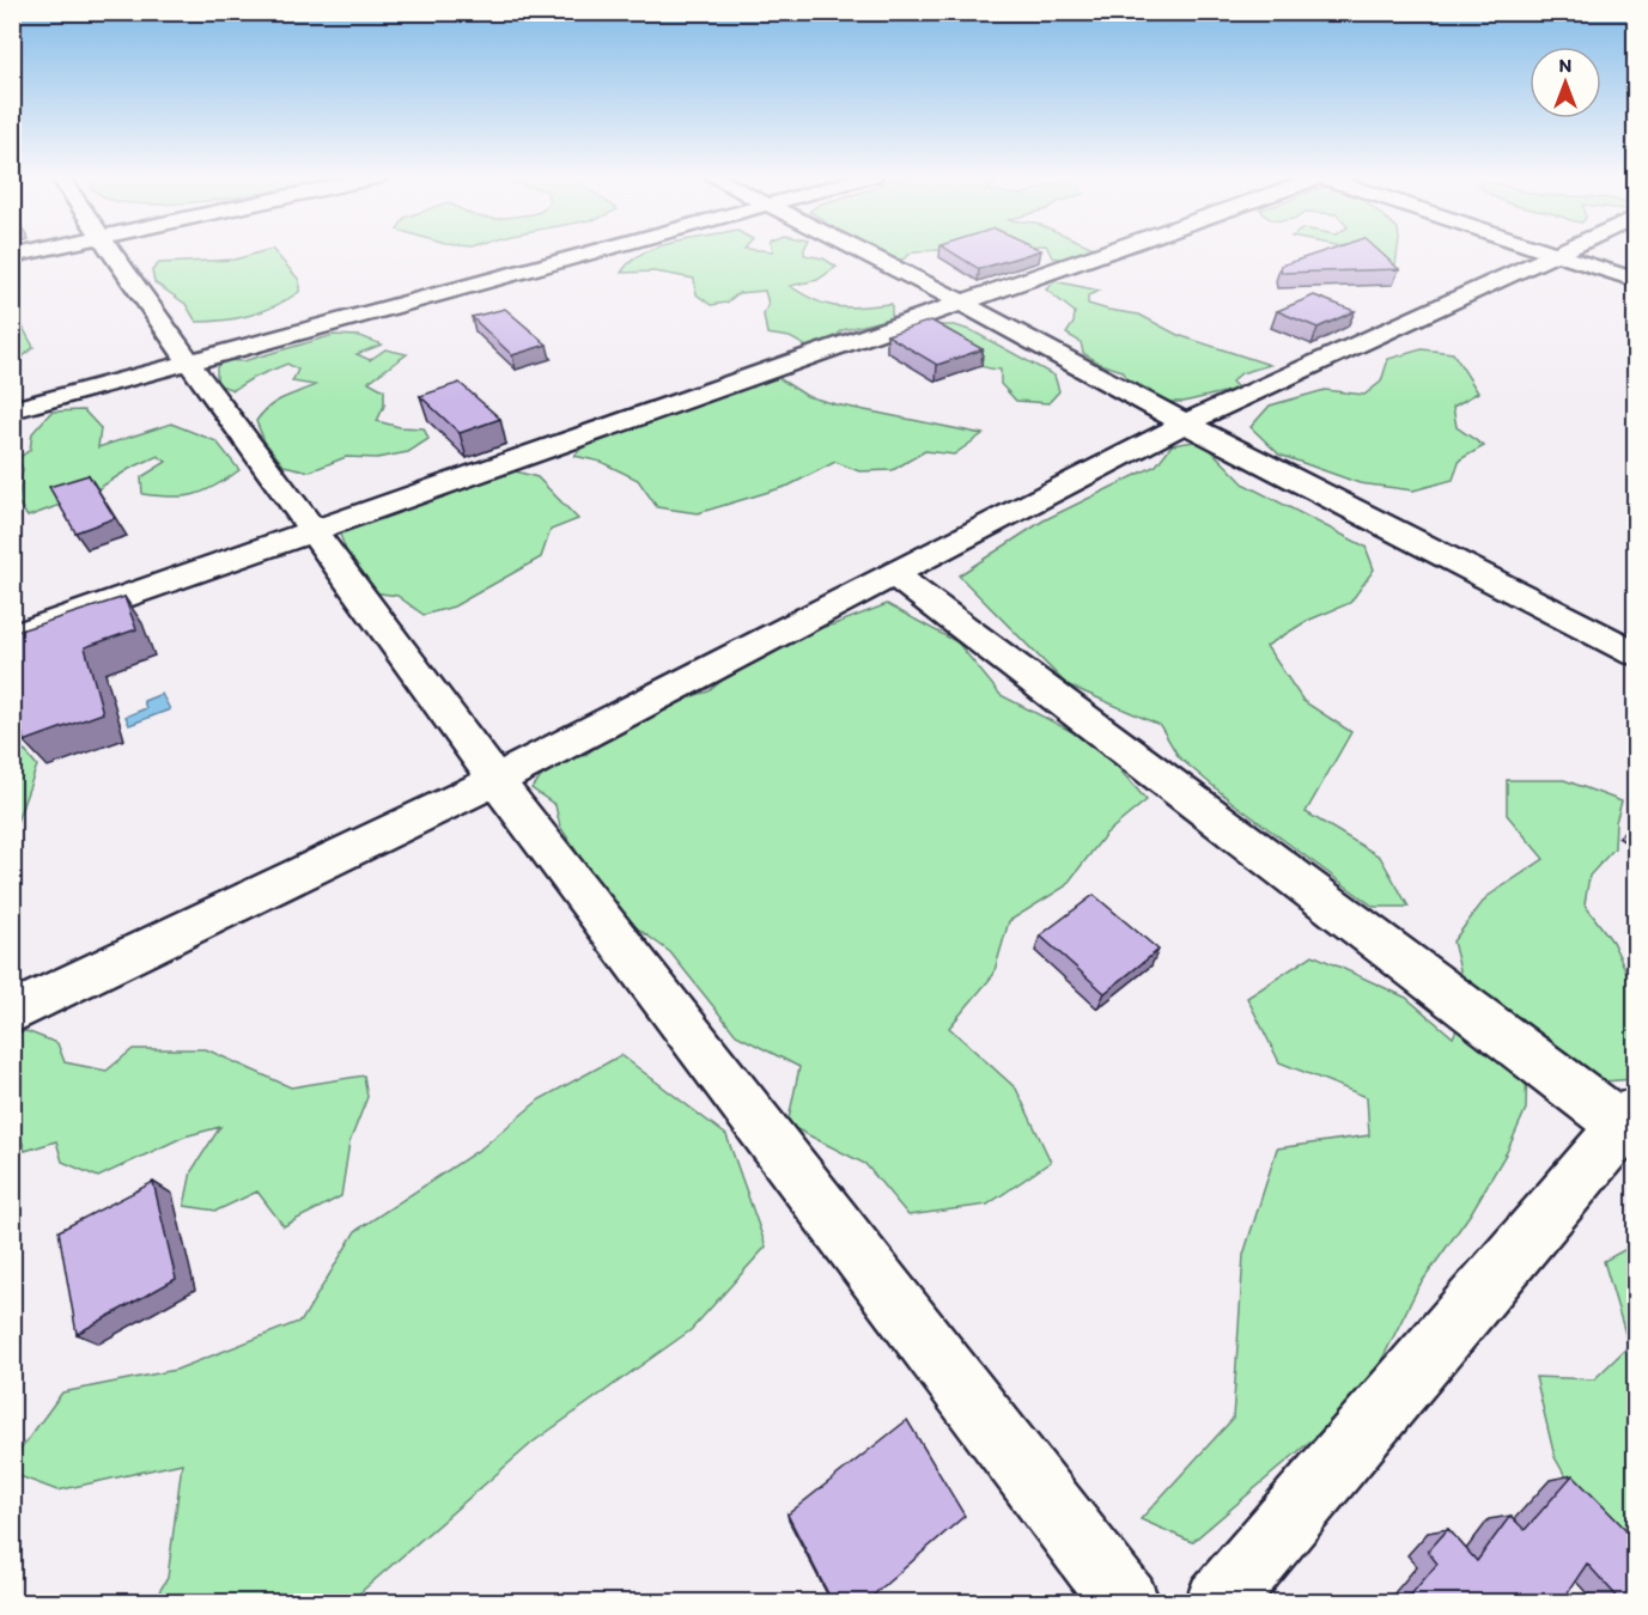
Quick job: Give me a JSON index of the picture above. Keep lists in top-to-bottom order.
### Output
{
  "north": "top"
}
